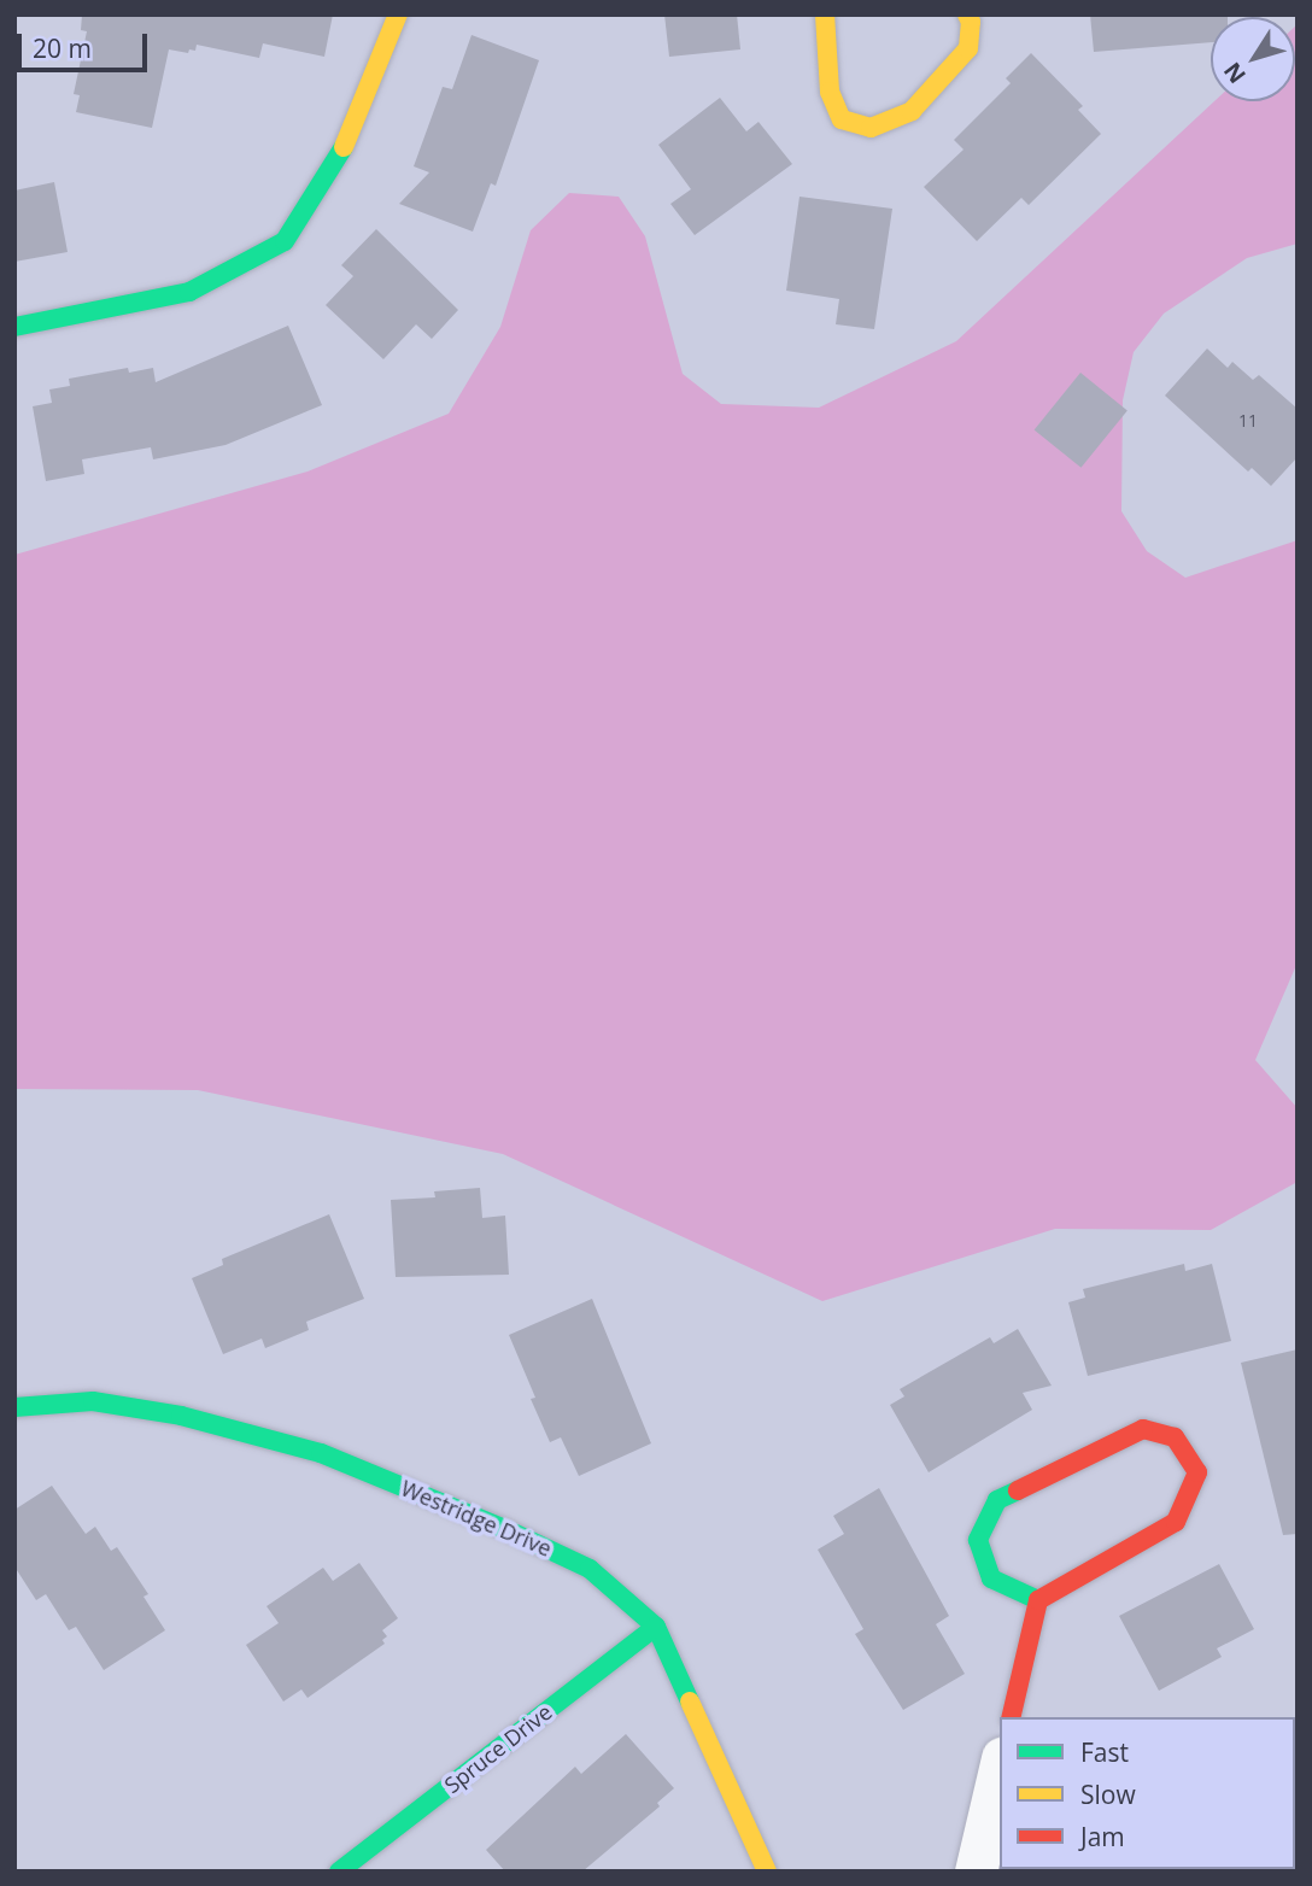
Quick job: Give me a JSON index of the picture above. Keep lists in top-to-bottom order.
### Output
{
  "streets": {
    "street": ["Westridge Drive", "Spruce Drive"]
  },
  "crossings": [
    ["Westridge Drive", "Spruce Drive"]
  ],
  "house_numbers": ["11"],
  "legend": ["Fast", "Slow", "Jam"],
  "scale_bar": "20 m",
  "north": "bottom left"
}
